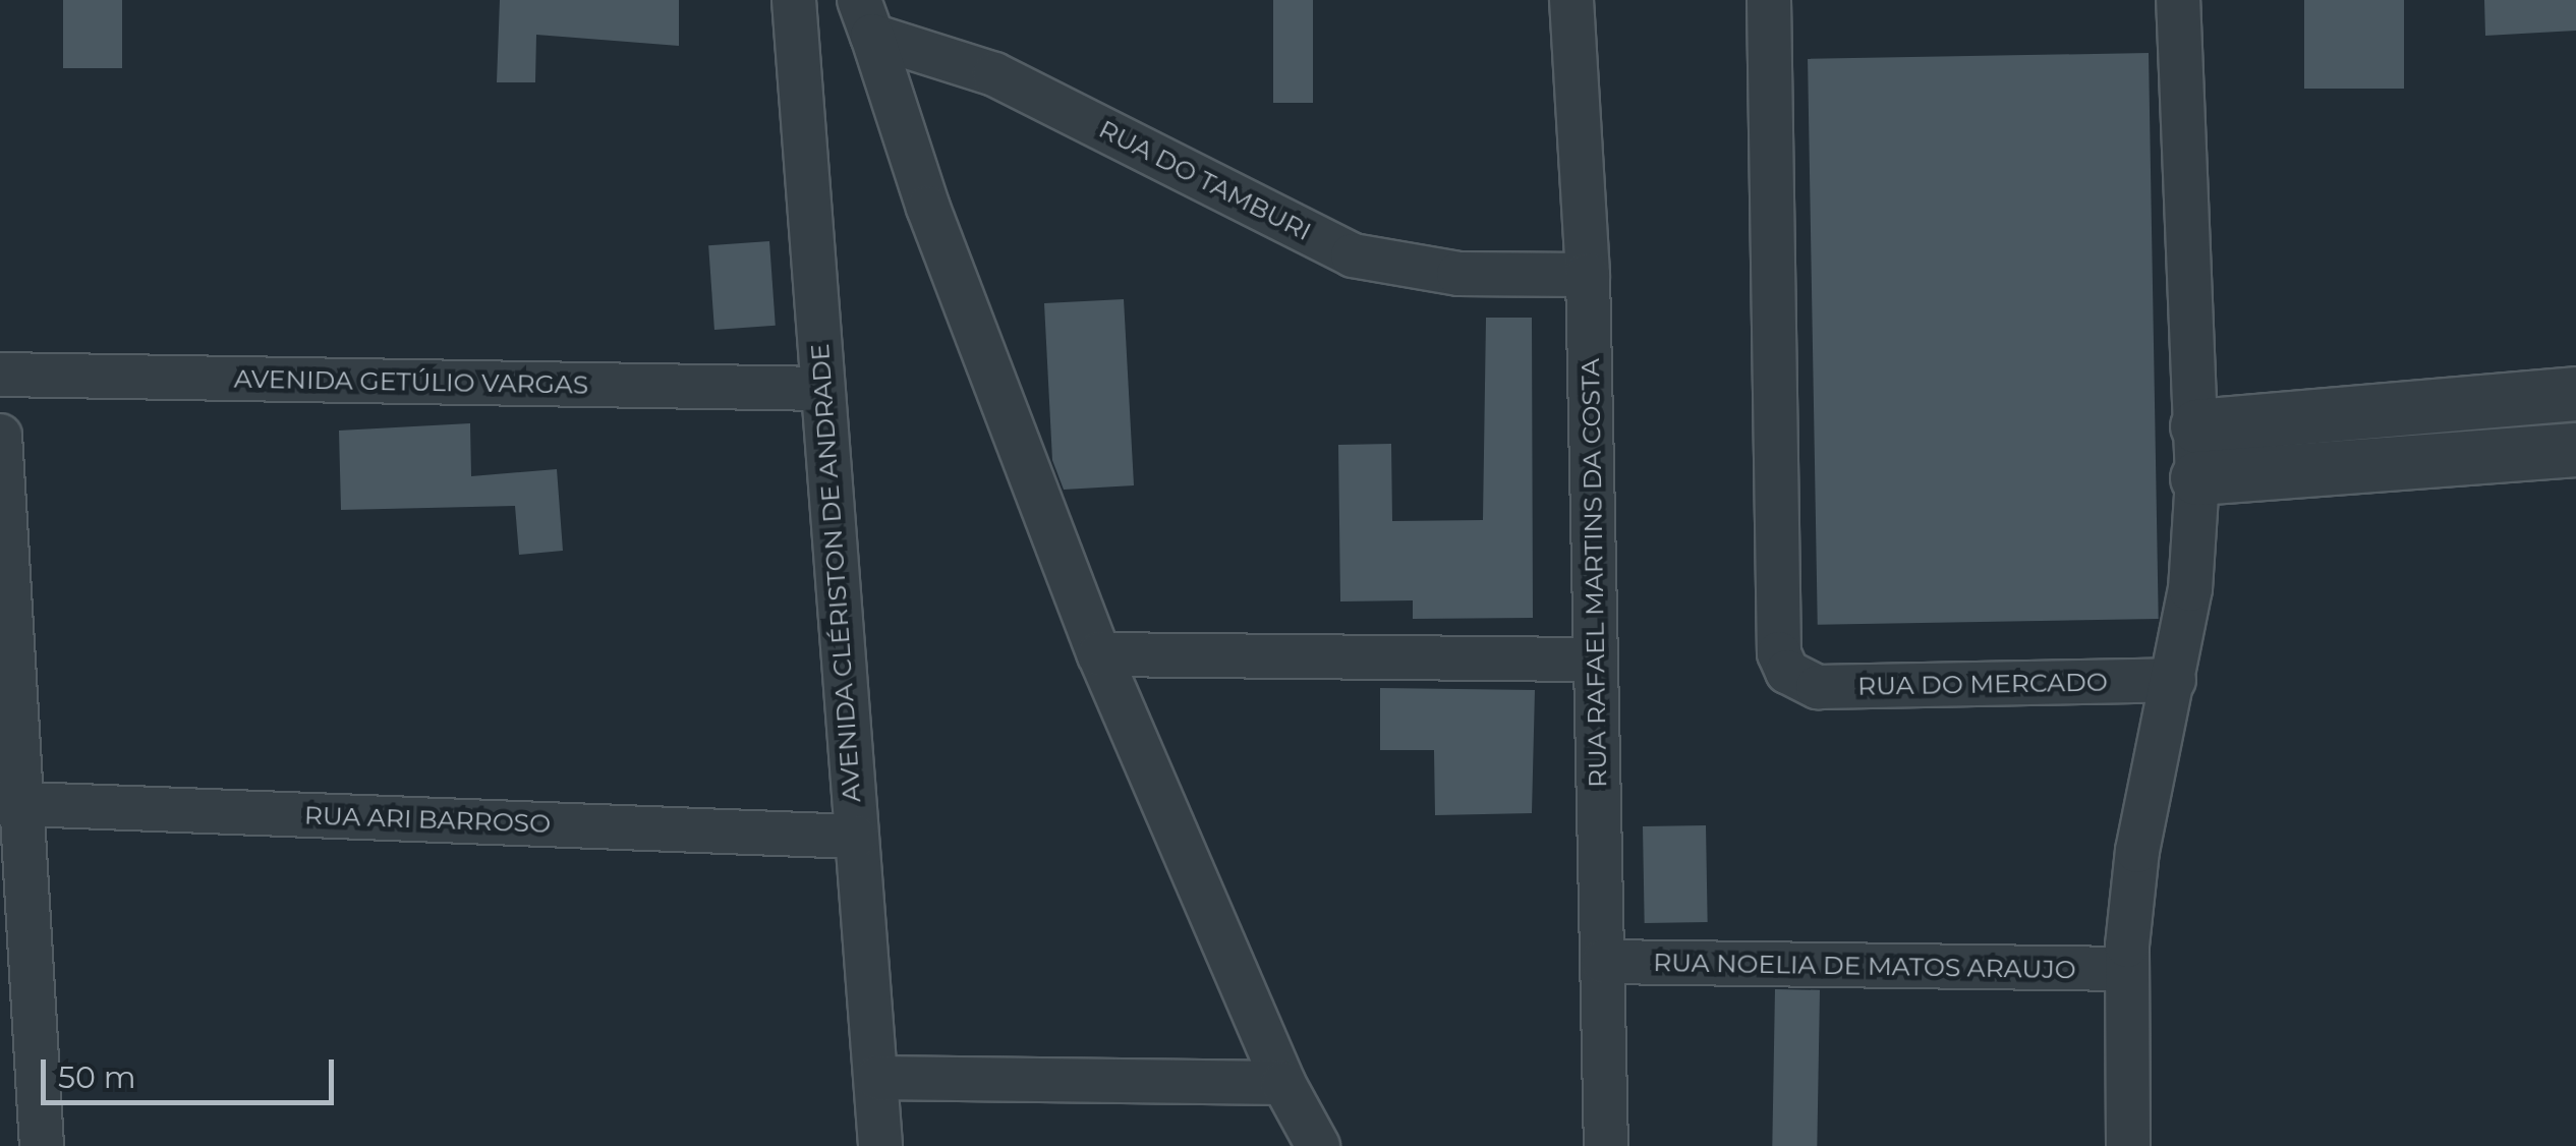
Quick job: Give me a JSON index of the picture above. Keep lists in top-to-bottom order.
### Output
{
  "streets": {
    "street": [
      "RUA DO TAMBURI",
      "AVENIDA GETÚLIO VARGAS",
      "AVENIDA CLÉRISTON DE ANDRADE",
      "RUA RAFAEL MARTINS DA COSTA",
      "RUA DO MERCADO",
      "RUA ARI BARROSO",
      "RUA NOELIA DE MATOS ARAUJO"
    ]
  },
  "crossings": [
    ["RUA DO TAMBURI", "RUA RAFAEL MARTINS DA COSTA"],
    ["AVENIDA GETÚLIO VARGAS", "AVENIDA CLÉRISTON DE ANDRADE"],
    ["AVENIDA CLÉRISTON DE ANDRADE", "RUA ARI BARROSO"],
    ["RUA RAFAEL MARTINS DA COSTA", "RUA NOELIA DE MATOS ARAUJO"]
  ],
  "scale_bar": "50 m"
}
